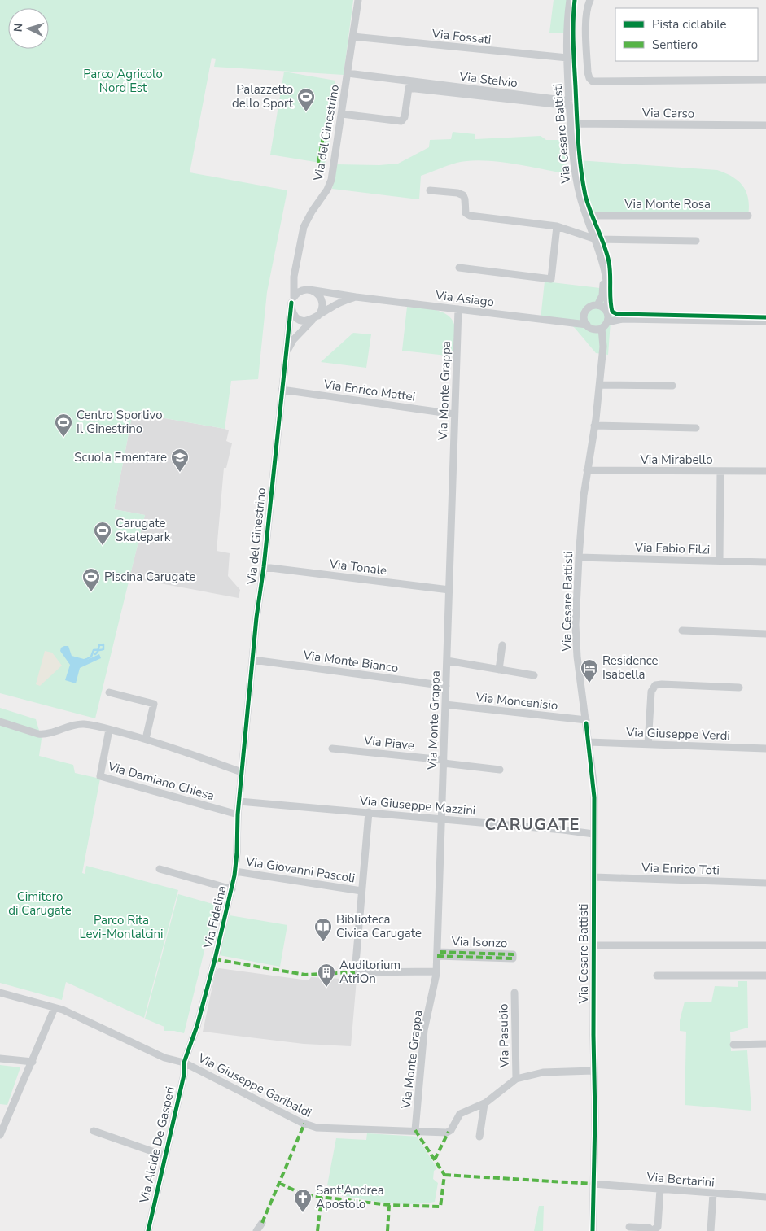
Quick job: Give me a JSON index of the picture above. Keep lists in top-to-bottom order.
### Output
{
  "streets": {
    "street": [
      "Via Fossati",
      "Via Stelvio",
      "Via Carso",
      "Via del Ginestrino",
      "Via Cesare Battisti",
      "Via Monte Rosa",
      "Via Asiago",
      "Via Enrico Mattei",
      "Via Monte Grappa",
      "Via Mirabello",
      "Via Fabio Filzi",
      "Via Tonale",
      "Via Monte Bianco",
      "Via Moncenisio",
      "Via Giuseppe Verdi",
      "Via Piave",
      "Via Damiano Chiesa",
      "Via Giuseppe Mazzini",
      "Via Enrico Toti",
      "Via Giovanni Pascoli",
      "Via Fidelina",
      "Via Isonzo",
      "Via Pasubio",
      "Via Giuseppe Garibaldi",
      "Via Alcide De Gasperi",
      "Via Bertarini"
    ]
  },
  "crossings": [
    ["Via Fossati", "Via del Ginestrino"],
    ["Via Fossati", "Via Cesare Battisti"],
    ["Via Stelvio", "Via del Ginestrino"],
    ["Via Stelvio", "Via Cesare Battisti"],
    ["Via Carso", "Via Cesare Battisti"],
    ["Via del Ginestrino", "Via Asiago"],
    ["Via del Ginestrino", "Via Enrico Mattei"],
    ["Via del Ginestrino", "Via Tonale"],
    ["Via del Ginestrino", "Via Monte Bianco"],
    ["Via del Ginestrino", "Via Fidelina"],
    ["Via Cesare Battisti", "Via Monte Rosa"],
    ["Via Cesare Battisti", "Via Asiago"],
    ["Via Cesare Battisti", "Via Mirabello"],
    ["Via Cesare Battisti", "Via Fabio Filzi"],
    ["Via Cesare Battisti", "Via Moncenisio"],
    ["Via Cesare Battisti", "Via Giuseppe Verdi"],
    ["Via Cesare Battisti", "Via Giuseppe Mazzini"],
    ["Via Cesare Battisti", "Via Enrico Toti"],
    ["Via Cesare Battisti", "Via Bertarini"],
    ["Via Asiago", "Via Monte Grappa"],
    ["Via Enrico Mattei", "Via Monte Grappa"],
    ["Via Monte Grappa", "Via Tonale"],
    ["Via Monte Grappa", "Via Monte Bianco"],
    ["Via Monte Grappa", "Via Moncenisio"],
    ["Via Monte Grappa", "Via Piave"],
    ["Via Monte Grappa", "Via Giuseppe Mazzini"],
    ["Via Monte Grappa", "Via Isonzo"],
    ["Via Monte Grappa", "Via Giuseppe Garibaldi"],
    ["Via Damiano Chiesa", "Via Fidelina"],
    ["Via Giuseppe Mazzini", "Via Fidelina"],
    ["Via Giovanni Pascoli", "Via Fidelina"],
    ["Via Fidelina", "Via Giuseppe Garibaldi"],
    ["Via Fidelina", "Via Alcide De Gasperi"],
    ["Via Giuseppe Garibaldi", "Via Alcide De Gasperi"]
  ],
  "districts": ["CARUGATE"],
  "parks": ["Parco Agricolo Nord Est", "Cimitero di Carugate", "Parco Rita Levi-Montalcini"],
  "places": {
    "sports": [
      "Palazzetto dello Sport",
      "Centro Sportivo Il Ginestrino",
      "Carugate Skatepark",
      "Piscina Carugate"
    ],
    "school or university": ["Scuola Ementare"],
    "hotel": ["Residence Isabella"],
    "library": ["Biblioteca Civica Carugate"],
    "building": ["Auditorium AtriOn"],
    "church": ["Sant'Andrea Apostolo"]
  },
  "legend": ["Pista ciclabile", "Sentiero"],
  "north": "left"
}
